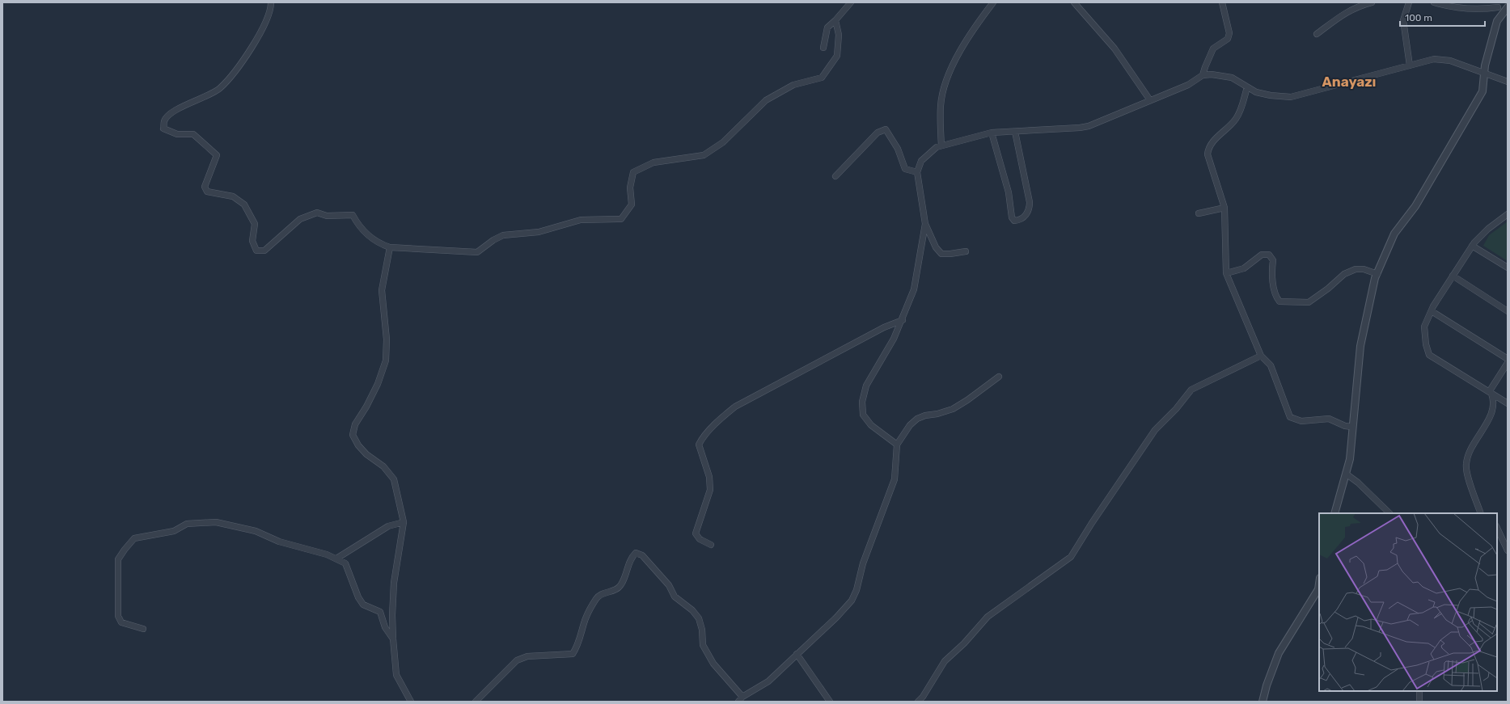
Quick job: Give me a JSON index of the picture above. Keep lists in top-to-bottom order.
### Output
{
  "districts": ["Anayazı"],
  "scale_bar": "100 m"
}
